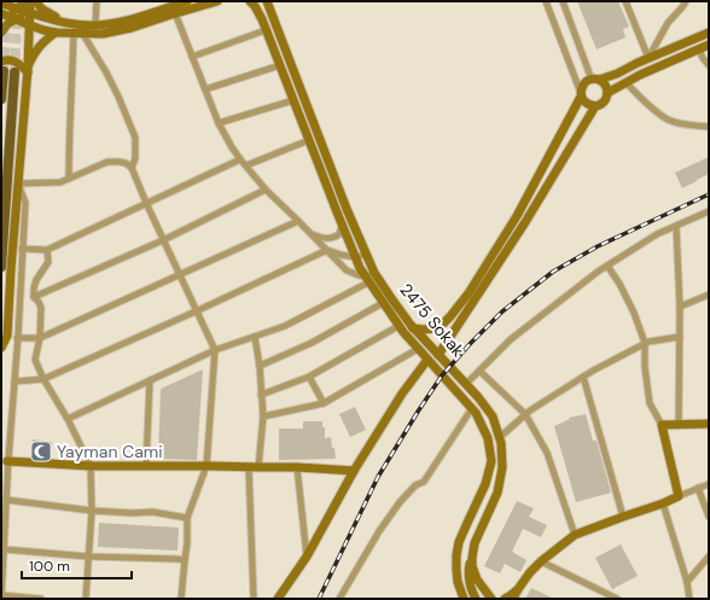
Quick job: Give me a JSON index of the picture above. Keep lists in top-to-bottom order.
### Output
{
  "streets": {
    "main road": ["2475 Sokak"]
  },
  "places": {
    "mosque": ["Yayman Cami"]
  },
  "scale_bar": "100 m"
}
